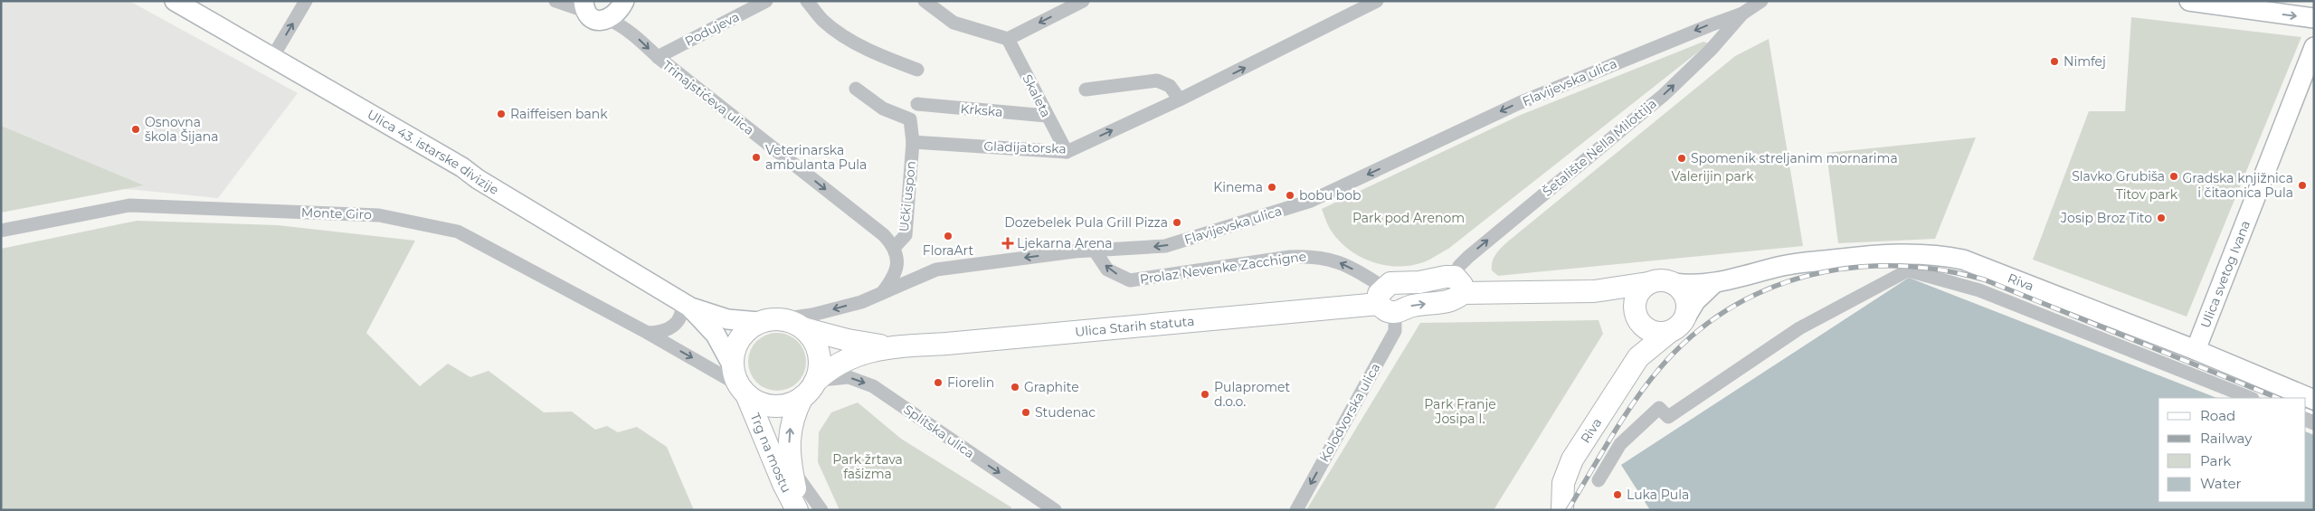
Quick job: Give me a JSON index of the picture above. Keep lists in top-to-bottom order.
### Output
{
  "streets": {
    "main road": [
      "Ulica 43. istarske divizije",
      "Ulica svetog Ivana",
      "Riva",
      "Ulica Starih statuta",
      "Trg na mostu"
    ],
    "street": [
      "Podujeva",
      "Flavijevska ulica",
      "Skaleta",
      "Trinajstićeva ulica",
      "Krkska",
      "Gladijatorska",
      "Šetalište Nella Milottija",
      "Učki uspon",
      "Monte Giro",
      "Prolaz Nevenke Zacchigne",
      "Kolodvorska ulica",
      "Splitska ulica"
    ]
  },
  "crossings": [
    ["Podujeva", "Trinajstićeva ulica"],
    ["Flavijevska ulica", "Šetalište Nella Milottija"],
    ["Flavijevska ulica", "Ulica 43. istarske divizije"],
    ["Flavijevska ulica", "Prolaz Nevenke Zacchigne"],
    ["Flavijevska ulica", "Splitska ulica"],
    ["Flavijevska ulica", "Trg na mostu"],
    ["Skaleta", "Krkska"],
    ["Skaleta", "Gladijatorska"],
    ["Trinajstićeva ulica", "Učki uspon"],
    ["Gladijatorska", "Učki uspon"],
    ["Šetalište Nella Milottija", "Ulica Starih statuta"],
    ["Ulica 43. istarske divizije", "Splitska ulica"],
    ["Ulica 43. istarske divizije", "Trg na mostu"],
    ["Monte Giro", "Trg na mostu"],
    ["Prolaz Nevenke Zacchigne", "Ulica Starih statuta"],
    ["Prolaz Nevenke Zacchigne", "Kolodvorska ulica"],
    ["Ulica svetog Ivana", "Riva"],
    ["Riva", "Ulica Starih statuta"],
    ["Ulica Starih statuta", "Kolodvorska ulica"],
    ["Ulica Starih statuta", "Trg na mostu"],
    ["Splitska ulica", "Trg na mostu"]
  ],
  "one_way": [
    "Flavijevska ulica",
    "Trinajstićeva ulica",
    "Gladijatorska",
    "Šetalište Nella Milottija",
    "Prolaz Nevenke Zacchigne",
    "Kolodvorska ulica",
    "Splitska ulica"
  ],
  "parks": [
    "Valerijin park",
    "Titov park",
    "Park pod Arenom",
    "Park Franje Josipa I.",
    "Park žrtava fašizma"
  ],
  "places": {
    "other": [
      "Nimfej",
      "Raiffeisen bank",
      "Osnovna škola Šijana",
      "Veterinarska ambulanta Pula",
      "Spomenik streljanim mornarima",
      "Slavko Grubiša",
      "Gradska knjižnica i čitaonica Pula",
      "Kinema",
      "bobu bob",
      "Josip Broz Tito",
      "Dozebelek Pula Grill Pizza",
      "FloraArt",
      "Fiorelin",
      "Graphite",
      "Pulapromet d.o.o.",
      "Studenac",
      "Luka Pula"
    ],
    "health": ["Ljekarna Arena"]
  },
  "legend": [
    "Road",
    "Railway",
    "Park",
    "Water"
  ]
}
